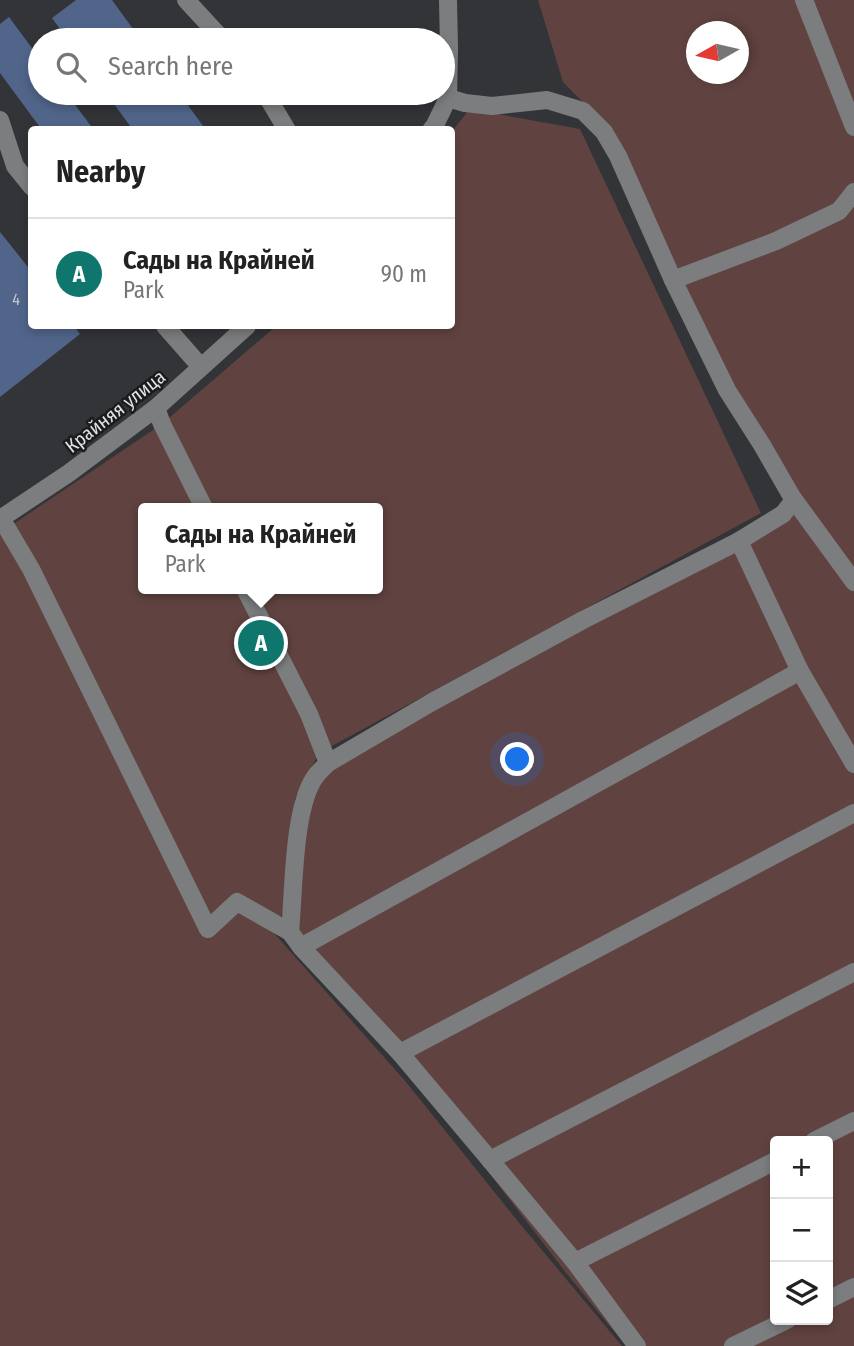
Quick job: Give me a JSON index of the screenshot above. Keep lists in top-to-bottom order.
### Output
{
  "streets": {
    "street": ["Крайняя улица"]
  },
  "house_numbers": ["4"],
  "north": "left",
  "page": {
    "search": "Search here",
    "heading": "Nearby",
    "list": [
      {
        "mark": "A",
        "name": "Сады на Крайней",
        "note": "Park",
        "value": "90 m"
      }
    ],
    "popup": ["Сады на Крайней", "Park"],
    "pins": "A",
    "map_buttons": ["+", "−"]
  }
}
